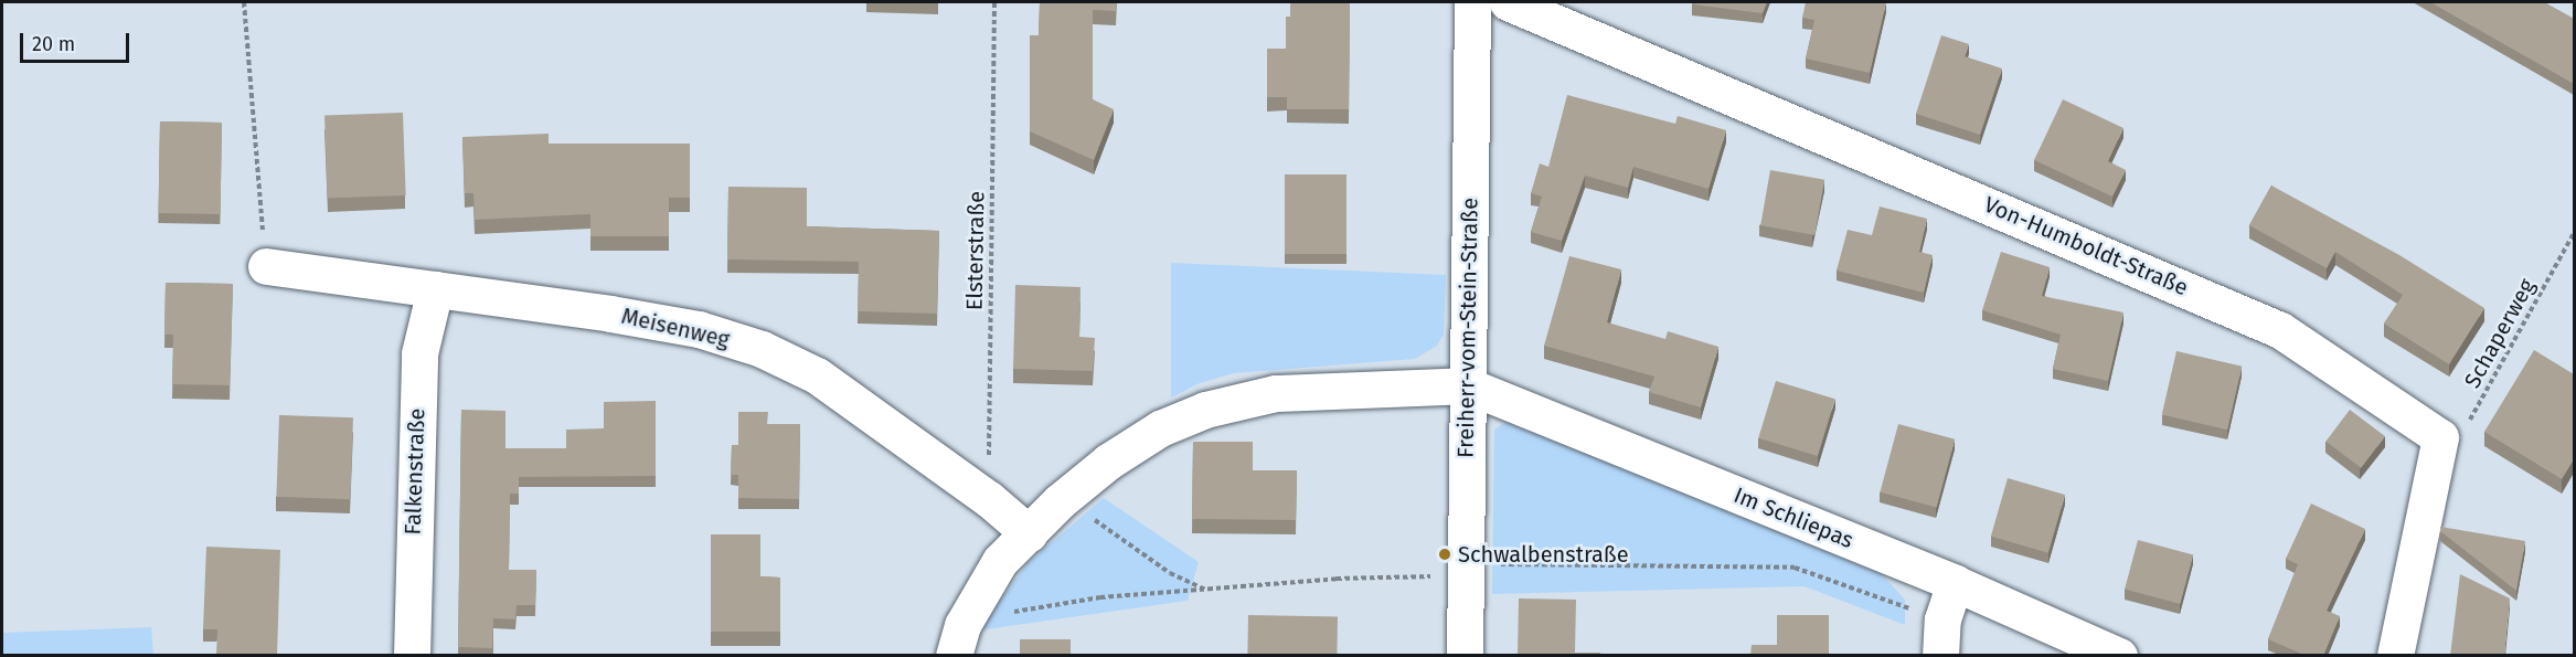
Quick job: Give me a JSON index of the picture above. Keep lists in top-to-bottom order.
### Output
{
  "streets": {
    "street": [
      "Von-Humboldt-Straße",
      "Meisenweg",
      "Freiherr-vom-Stein-Straße",
      "Falkenstraße",
      "Im Schliepas"
    ],
    "path": ["Elsterstraße", "Schaperweg"]
  },
  "crossings": [
    ["Von-Humboldt-Straße", "Schaperweg"],
    ["Elsterstraße", "Meisenweg"],
    ["Meisenweg", "Falkenstraße"],
    ["Freiherr-vom-Stein-Straße", "Im Schliepas"]
  ],
  "places": ["Schwalbenstraße"],
  "scale_bar": "20 m"
}
